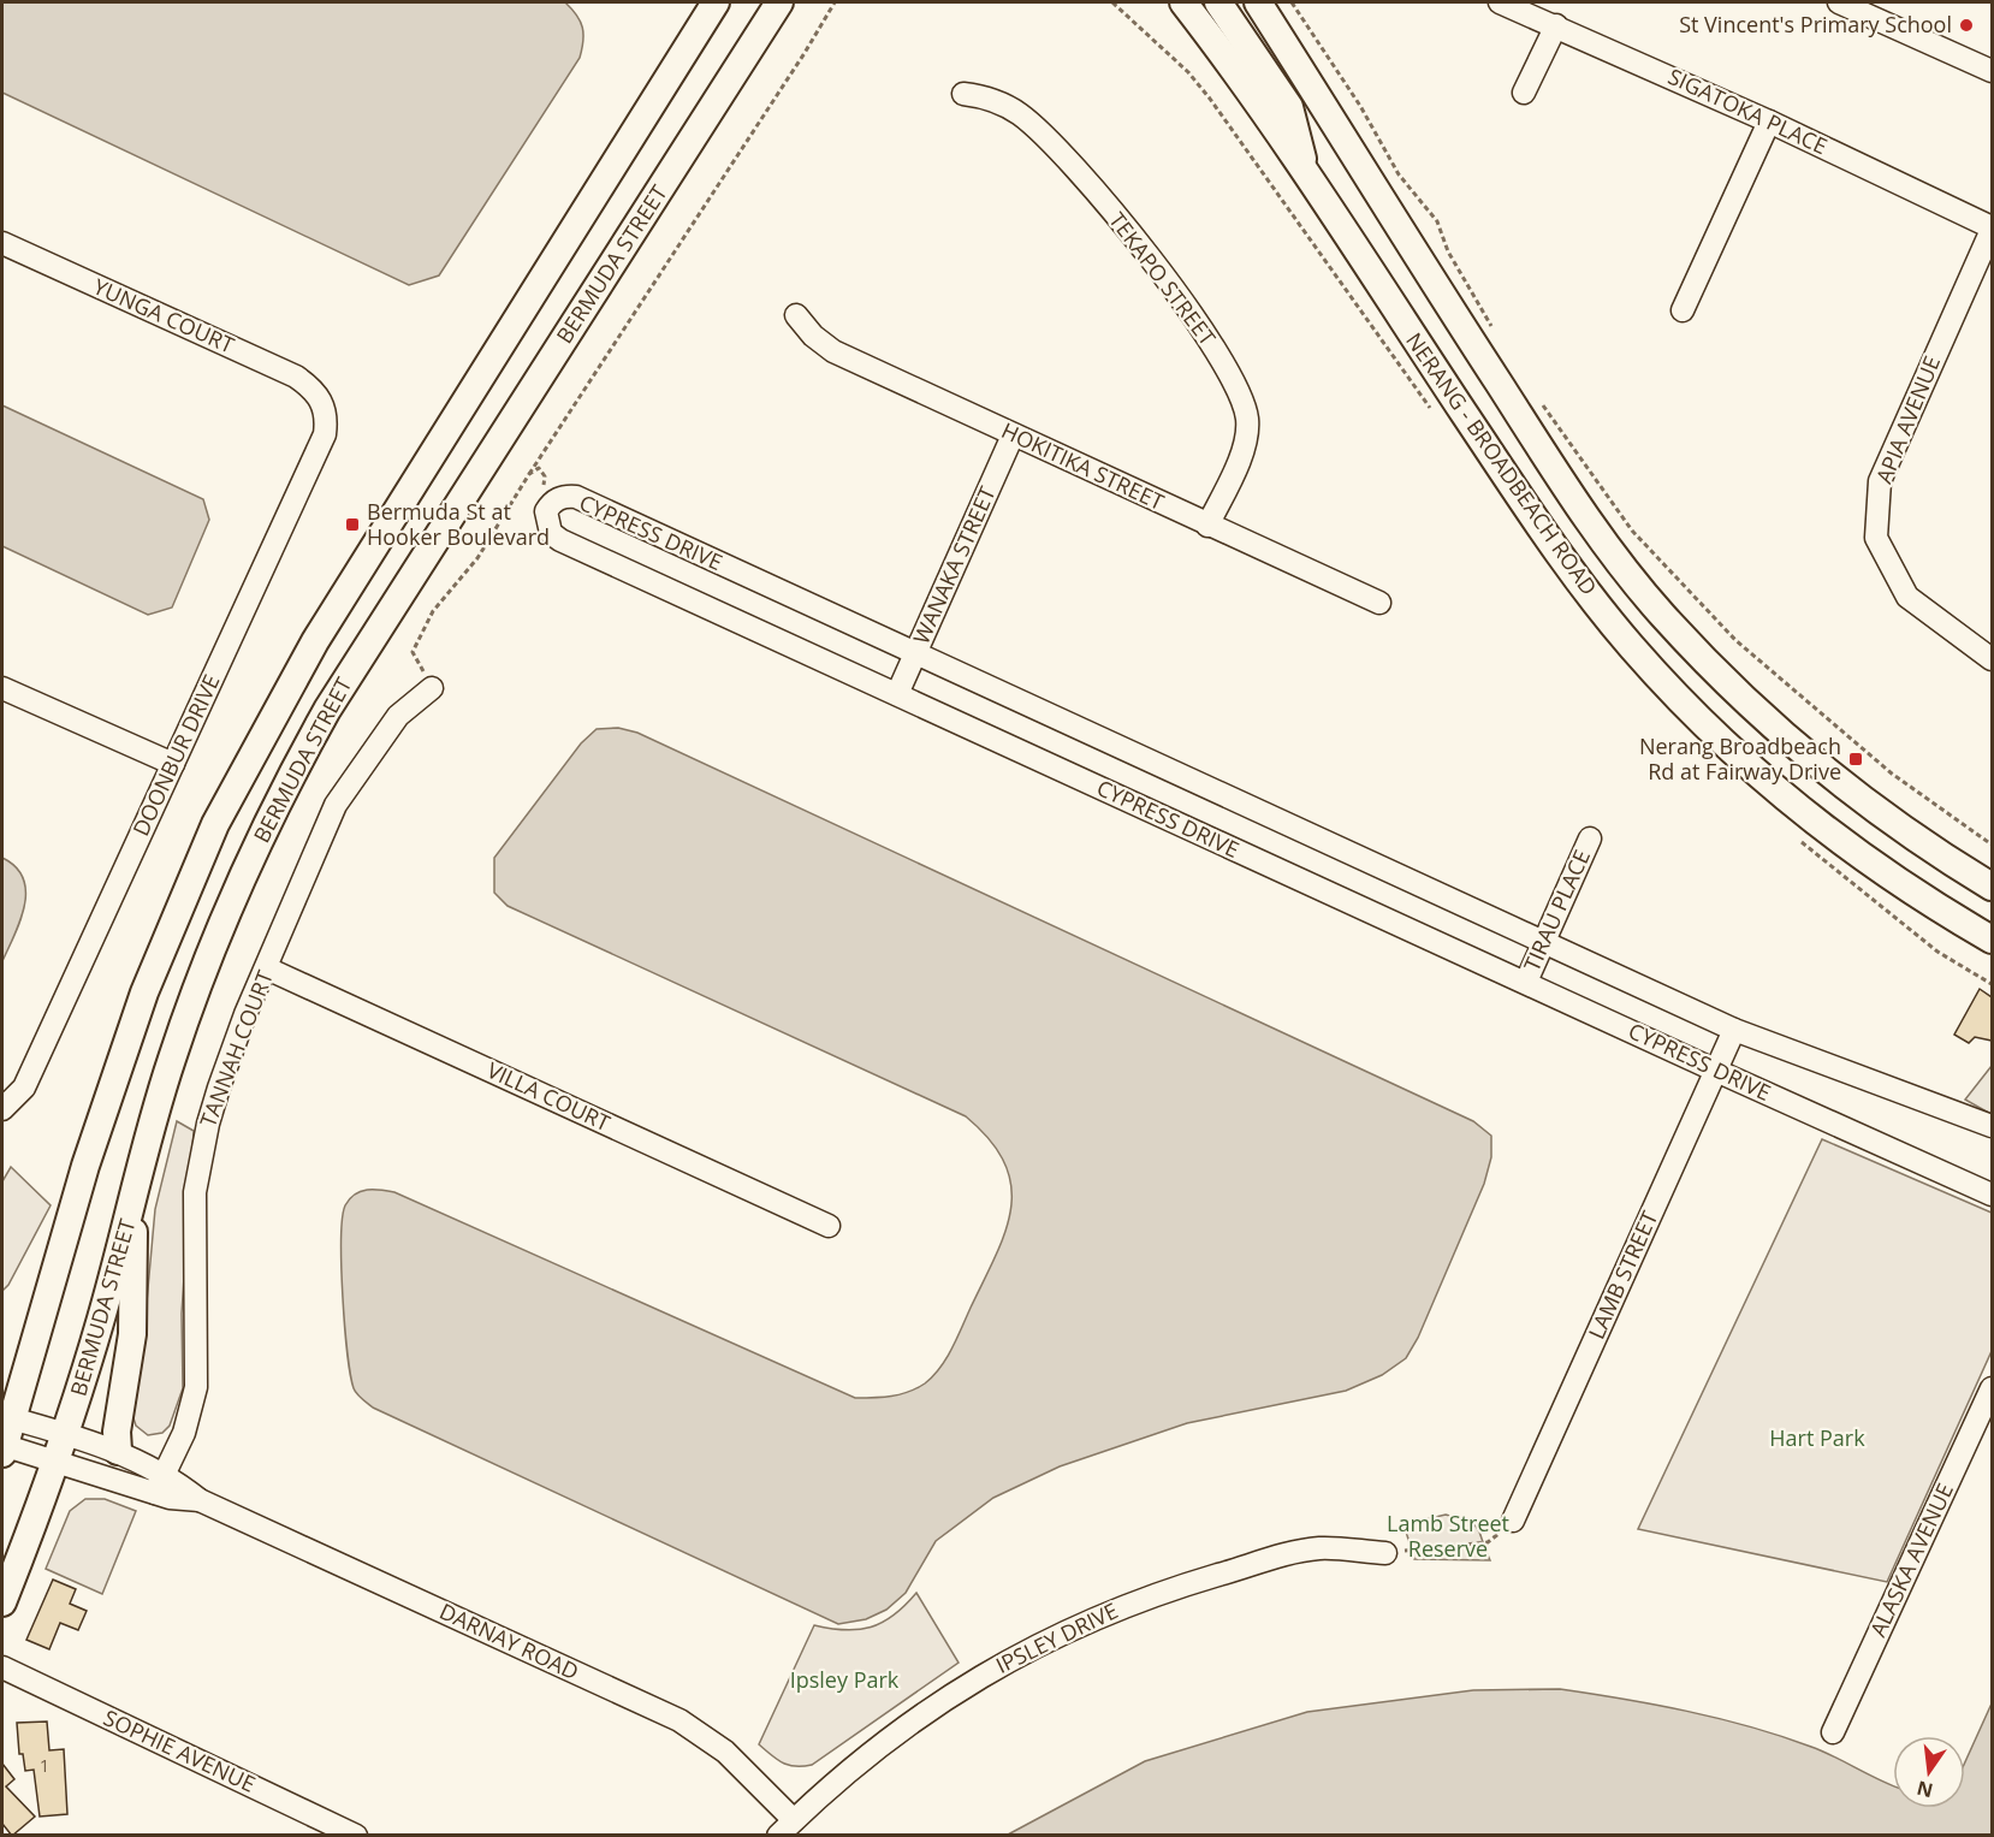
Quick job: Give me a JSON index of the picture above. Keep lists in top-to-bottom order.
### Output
{
  "streets": {
    "main road": ["BERMUDA STREET", "NERANG - BROADBEACH ROAD"],
    "street": [
      "SIGATOKA PLACE",
      "TEKAPO STREET",
      "YUNGA COURT",
      "APIA AVENUE",
      "HOKITIKA STREET",
      "CYPRESS DRIVE",
      "WANAKA STREET",
      "DOONBUR DRIVE",
      "TIRAU PLACE",
      "TANNAH COURT",
      "VILLA COURT",
      "LAMB STREET",
      "ALASKA AVENUE",
      "IPSLEY DRIVE",
      "DARNAY ROAD",
      "SOPHIE AVENUE"
    ]
  },
  "crossings": [
    ["SIGATOKA PLACE", "APIA AVENUE"],
    ["BERMUDA STREET", "DARNAY ROAD"],
    ["TEKAPO STREET", "HOKITIKA STREET"],
    ["YUNGA COURT", "DOONBUR DRIVE"],
    ["HOKITIKA STREET", "WANAKA STREET"],
    ["CYPRESS DRIVE", "WANAKA STREET"],
    ["CYPRESS DRIVE", "TIRAU PLACE"],
    ["CYPRESS DRIVE", "LAMB STREET"],
    ["TANNAH COURT", "VILLA COURT"],
    ["TANNAH COURT", "DARNAY ROAD"],
    ["IPSLEY DRIVE", "DARNAY ROAD"]
  ],
  "parks": ["Hart Park", "Lamb Street Reserve", "Ipsley Park"],
  "places": {
    "other": ["St Vincent's Primary School"],
    "transit": ["Bermuda St at Hooker Boulevard", "Nerang Broadbeach Rd at Fairway Drive"]
  },
  "house_numbers": ["1"],
  "north": "bottom"
}
